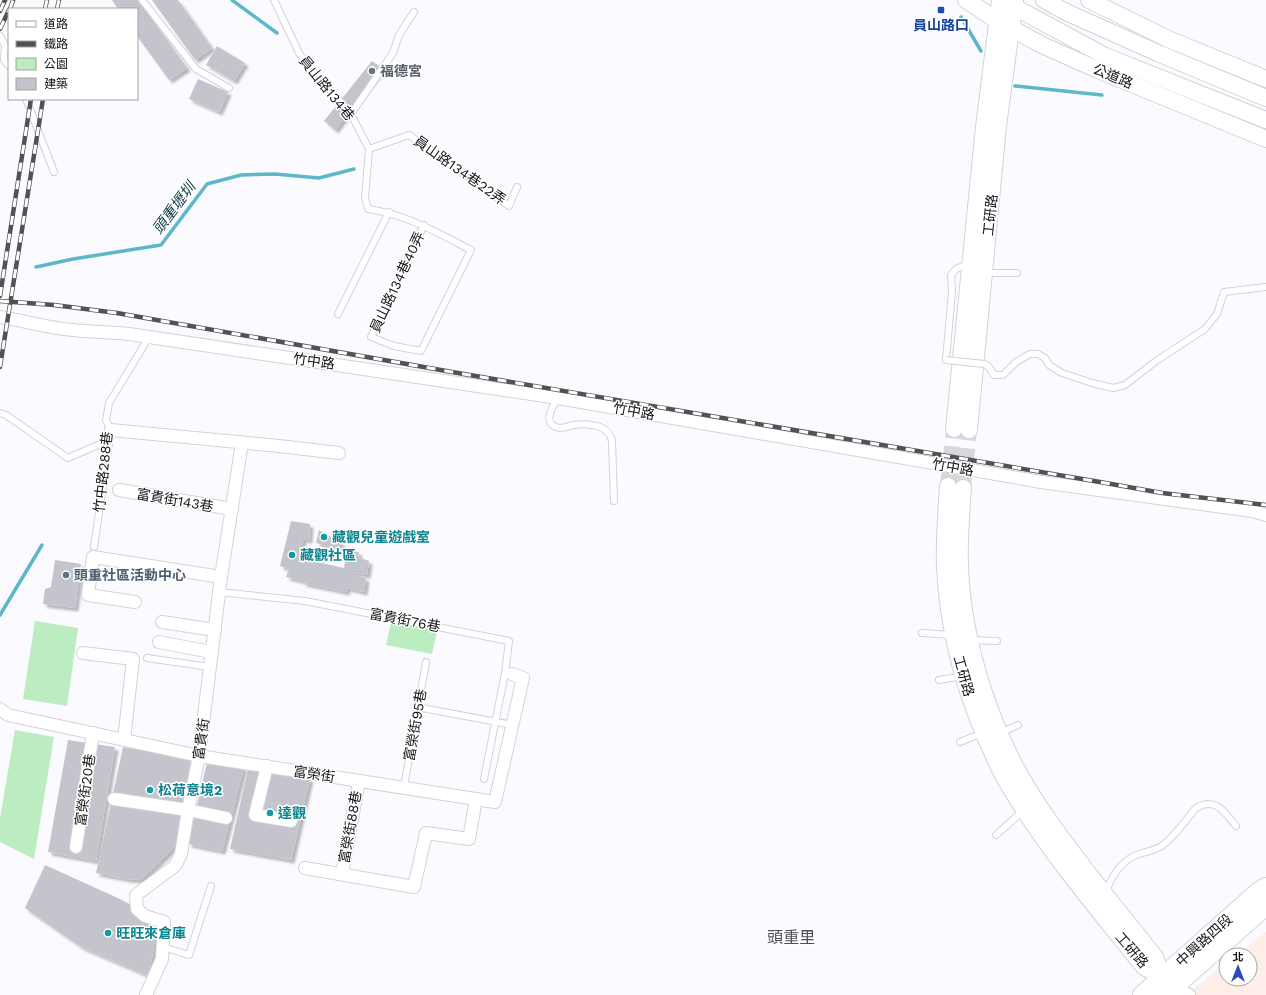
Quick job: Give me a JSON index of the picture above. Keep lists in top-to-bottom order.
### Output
{
  "streets": {
    "main road": ["中興路四段"],
    "street": [
      "公道路",
      "工研路",
      "竹中路",
      "富貴街143巷",
      "富貴街",
      "富榮街",
      "富榮街20巷",
      "富榮街88巷"
    ],
    "lane": [
      "員山路134巷",
      "員山路134巷22弄",
      "員山路134巷40弄",
      "竹中路288巷",
      "富貴街76巷",
      "富榮街95巷"
    ]
  },
  "crossings": [
    ["公道路", "工研路"],
    ["員山路134巷", "員山路134巷22弄"],
    ["工研路", "中興路四段"],
    ["竹中路", "竹中路288巷"],
    ["富貴街143巷", "富貴街"],
    ["富貴街76巷", "富貴街"],
    ["富貴街76巷", "富榮街"],
    ["富榮街95巷", "富榮街"],
    ["富貴街", "富榮街"],
    ["富榮街", "富榮街20巷"],
    ["富榮街", "富榮街88巷"]
  ],
  "districts": ["頭重里"],
  "water": ["頭重壢圳"],
  "places": {
    "transit": ["員山路口"],
    "other": [
      "福德宮",
      "藏觀兒童遊戲室",
      "藏觀社區",
      "頭重社區活動中心",
      "松荷意境2",
      "達觀",
      "旺旺來倉庫"
    ]
  },
  "legend": [
    "道路",
    "鐵路",
    "公園",
    "建築"
  ],
  "north": "top"
}
